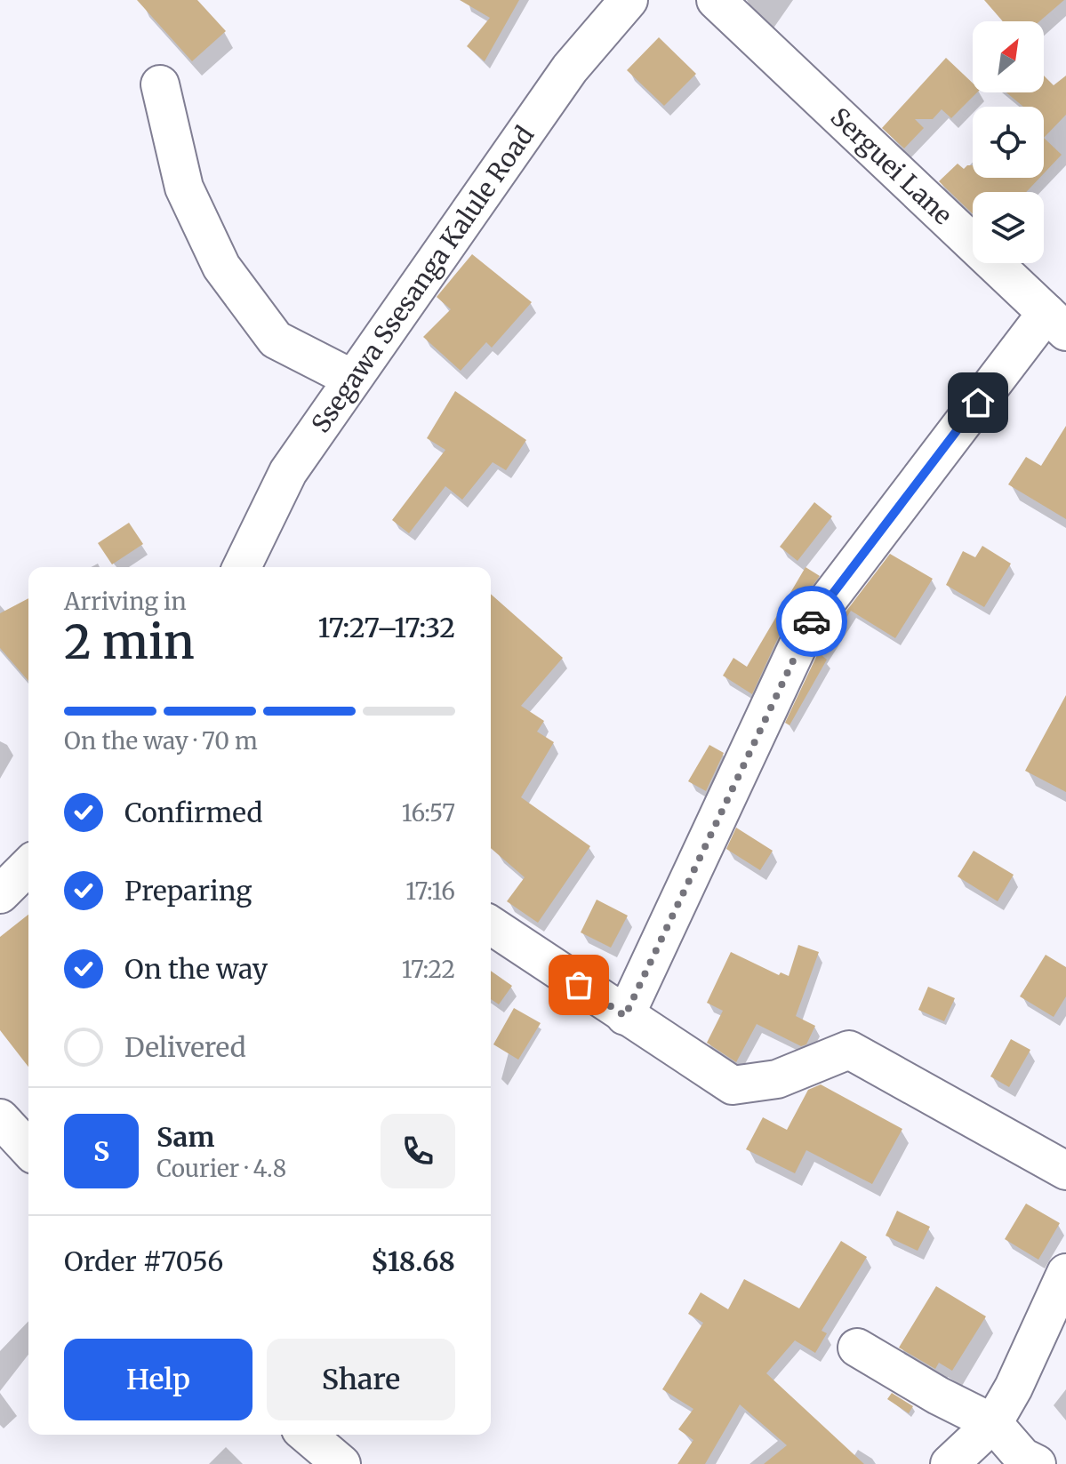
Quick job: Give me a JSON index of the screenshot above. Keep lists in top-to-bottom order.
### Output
{
  "streets": {
    "street": ["Serguei Lane", "Ssegawa Ssesanga Kalule Road"]
  },
  "north": "top right",
  "page": {
    "heading": ["2 min", "Arriving in", "17:27–17:32"],
    "panel": [
      "Sam",
      "Courier · 4.8",
      "Order #7056",
      "$18.68"
    ],
    "bar": "On the way · 70 m",
    "list": [
      ["Confirmed", "16:57"],
      ["Preparing", "17:16"],
      ["On the way", "17:22"],
      "Delivered"
    ],
    "round": "S",
    "buttons": ["Help", "Share"]
  }
}
